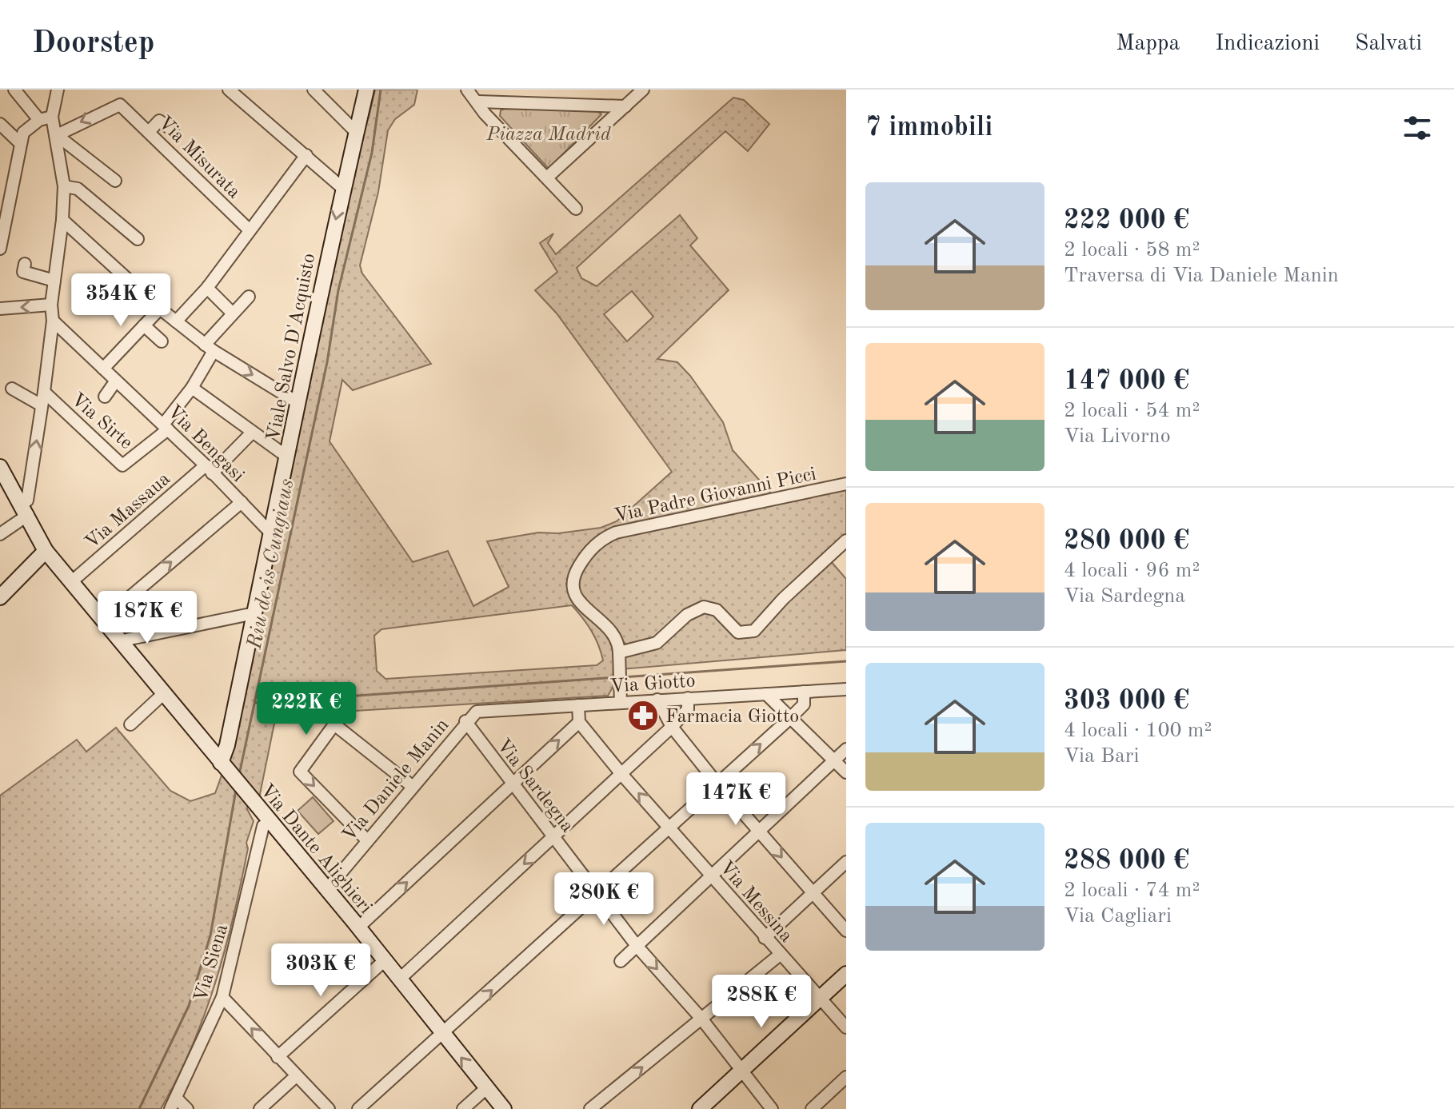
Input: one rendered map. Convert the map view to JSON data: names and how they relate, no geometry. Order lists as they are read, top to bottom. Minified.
{"streets":{"street":["Via Misurata","Viale Salvo D'Acquisto","Via Sirte","Via Bengasi","Via Padre Giovanni Picci","Via Massaua","Via Giotto","Via Daniele Manin","Via Sardegna","Via Dante Alighieri","Via Messina","Via Siena"]},"crossings":[["Viale Salvo D'Acquisto","Via Bengasi"],["Viale Salvo D'Acquisto","Via Dante Alighieri"],["Via Sirte","Via Bengasi"],["Via Bengasi","Via Massaua"],["Via Massaua","Via Dante Alighieri"],["Via Giotto","Via Daniele Manin"],["Via Giotto","Via Sardegna"],["Via Daniele Manin","Via Sardegna"],["Via Daniele Manin","Via Dante Alighieri"],["Via Dante Alighieri","Via Siena"]],"one_way":["Via Misurata"],"water":["Riu de is Cungiaus"],"parks":["Piazza Madrid"],"places":{"pharmacy":["Farmacia Giotto"]},"page":{"header":"Doorstep","nav":["Mappa","Indicazioni","Salvati"],"heading":"7 immobili","list":[{"name":"222 000 €","note":"2 locali · 58 m² · Traversa di Via Daniele Manin"},{"name":"147 000 €","note":"2 locali · 54 m² · Via Livorno"},{"name":"280 000 €","note":"4 locali · 96 m² · Via Sardegna"},{"name":"303 000 €","note":"4 locali · 100 m² · Via Bari"},{"name":"288 000 €","note":"2 locali · 74 m² · Via Cagliari"}],"price":["354K €","187K €","222K €","147K €","280K €","303K €","288K €"]}}
